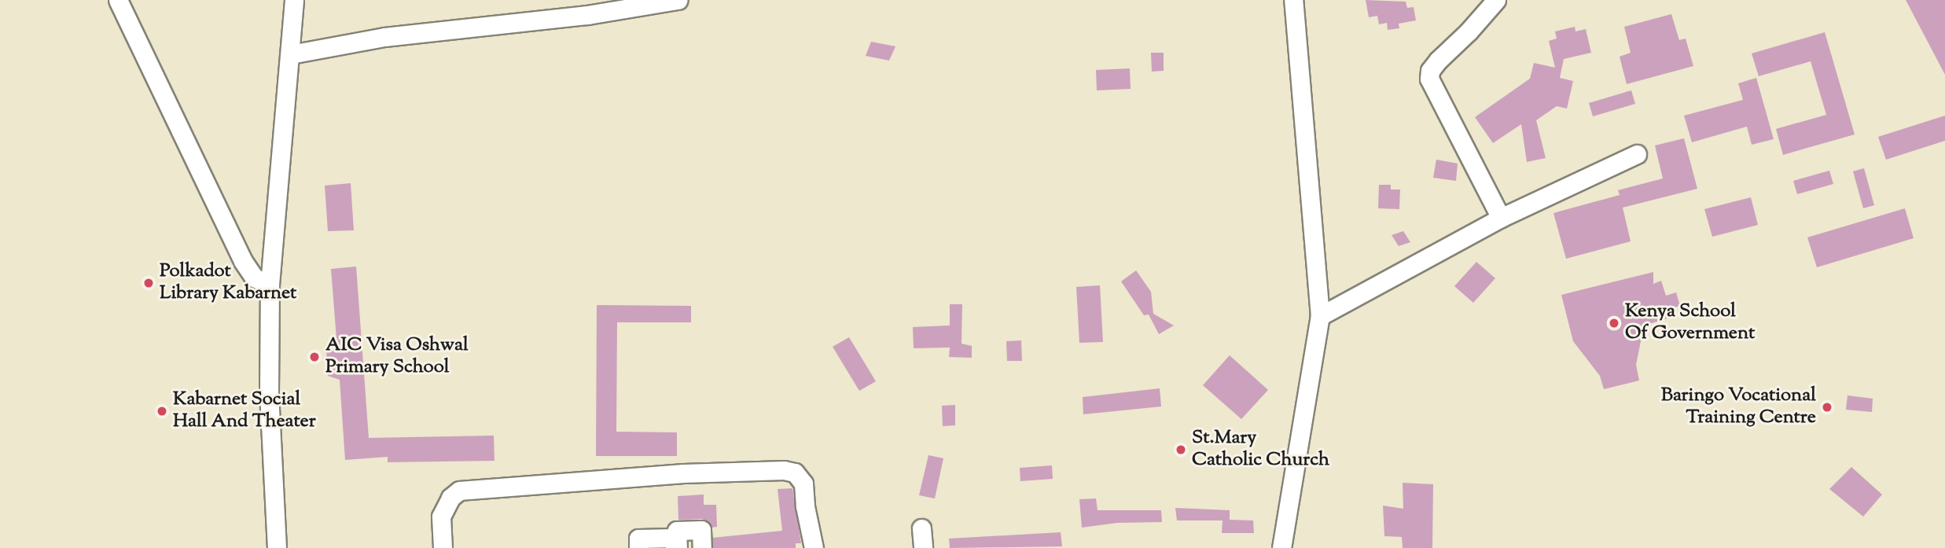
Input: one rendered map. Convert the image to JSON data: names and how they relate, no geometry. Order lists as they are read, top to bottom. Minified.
{"places":["Polkadot Library Kabarnet","Kenya School Of Government","AIC Visa Oshwal Primary School","Baringo Vocational Training Centre","Kabarnet Social Hall And Theater","St.Mary Catholic Church"]}
